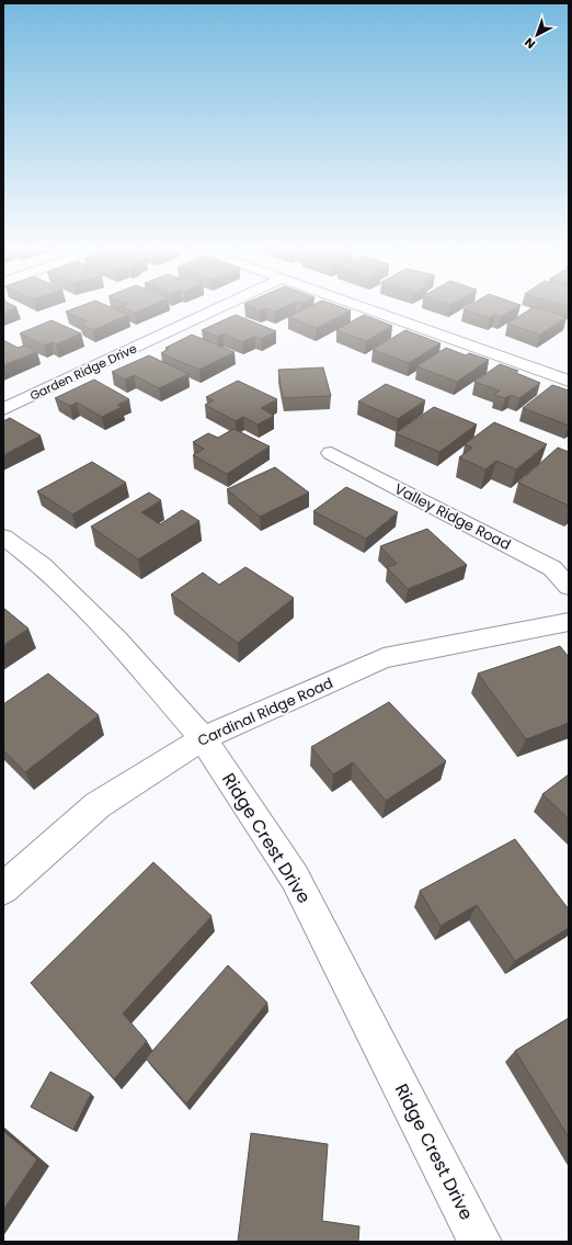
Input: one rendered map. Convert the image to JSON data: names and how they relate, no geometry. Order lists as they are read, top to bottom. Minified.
{"streets":{"street":["Garden Ridge Drive","Valley Ridge Road","Cardinal Ridge Road","Ridge Crest Drive"]},"crossings":[["Cardinal Ridge Road","Ridge Crest Drive"]],"north":"bottom left"}
